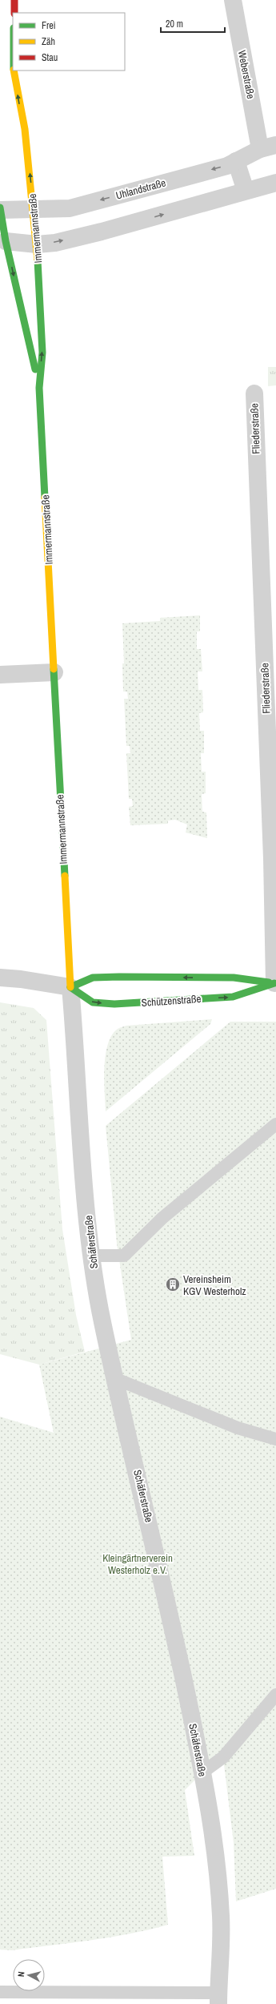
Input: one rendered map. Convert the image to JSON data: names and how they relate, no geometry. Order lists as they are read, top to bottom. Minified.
{"streets":{"street":["Weberstraße","Uhlandstraße","Immermannstraße","Fliederstraße","Schützenstraße","Schäferstraße"]},"crossings":[["Weberstraße","Uhlandstraße"],["Uhlandstraße","Immermannstraße"],["Immermannstraße","Schützenstraße"],["Immermannstraße","Schäferstraße"],["Fliederstraße","Schützenstraße"],["Schützenstraße","Schäferstraße"]],"parks":["Kleingärtnerverein Westerholz e.V."],"places":{"building":["Vereinsheim KGV Westerholz"]},"legend":["Frei","Zäh","Stau"],"scale_bar":"20 m","north":"left"}
